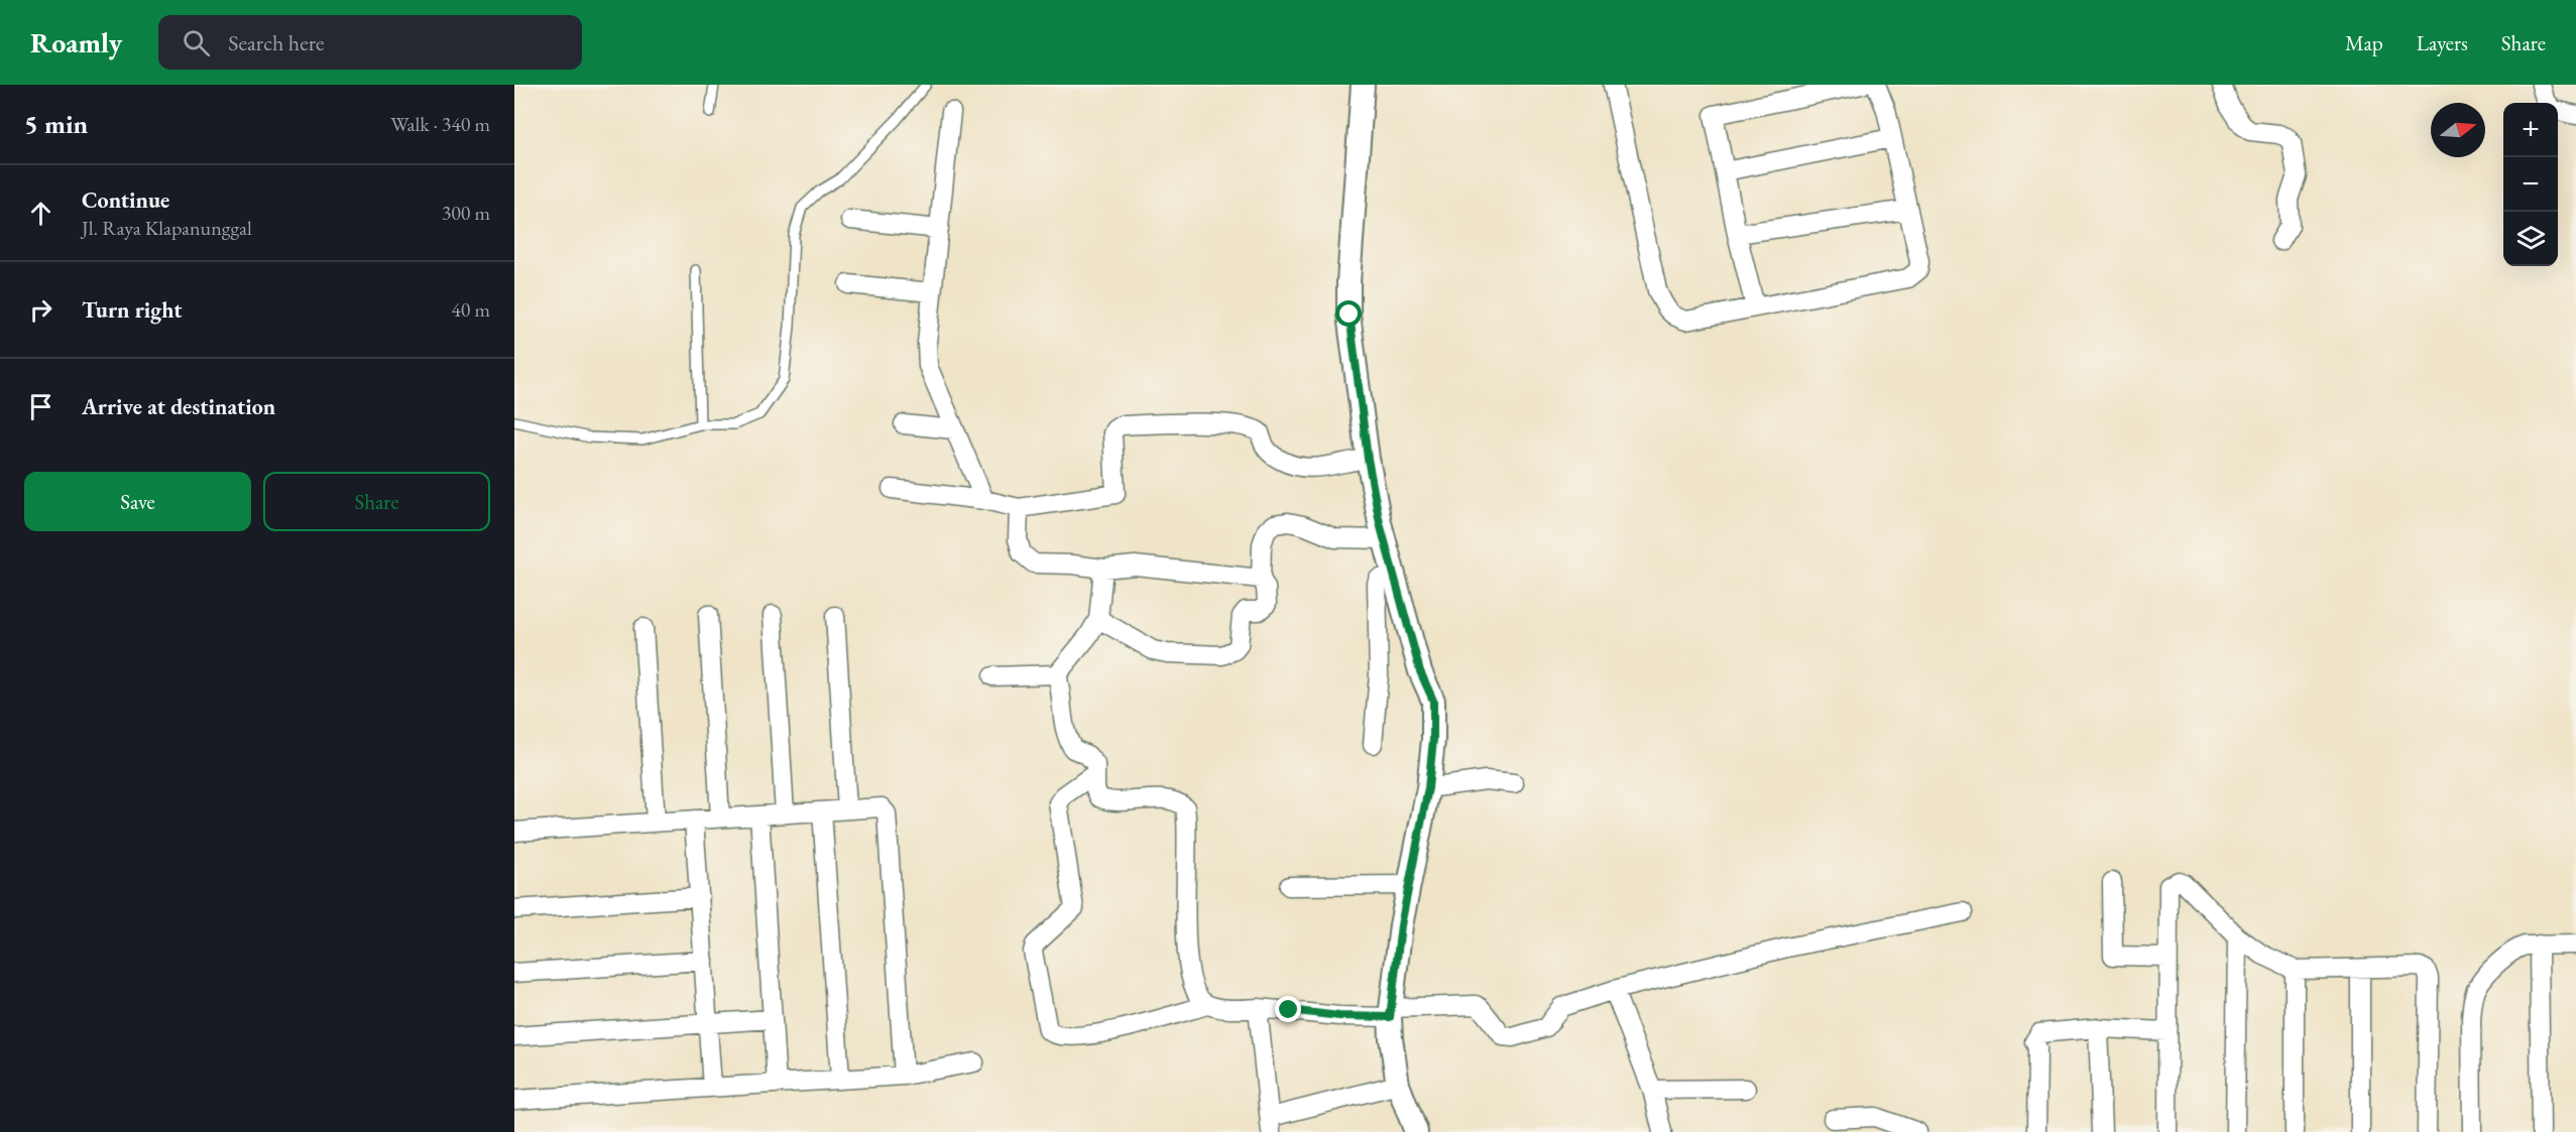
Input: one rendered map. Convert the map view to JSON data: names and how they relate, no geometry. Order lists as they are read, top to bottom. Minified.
{"north":"right","page":{"header":"Roamly","search":"Search here","nav":["Map","Layers","Share"],"heading":["5 min","Walk · 340 m"],"map_buttons":["+","−"],"list":[["Continue","Jl. Raya Klapanunggal","300 m"],["Turn right","40 m"],"Arrive at destination"],"buttons":["Save","Share"]}}
